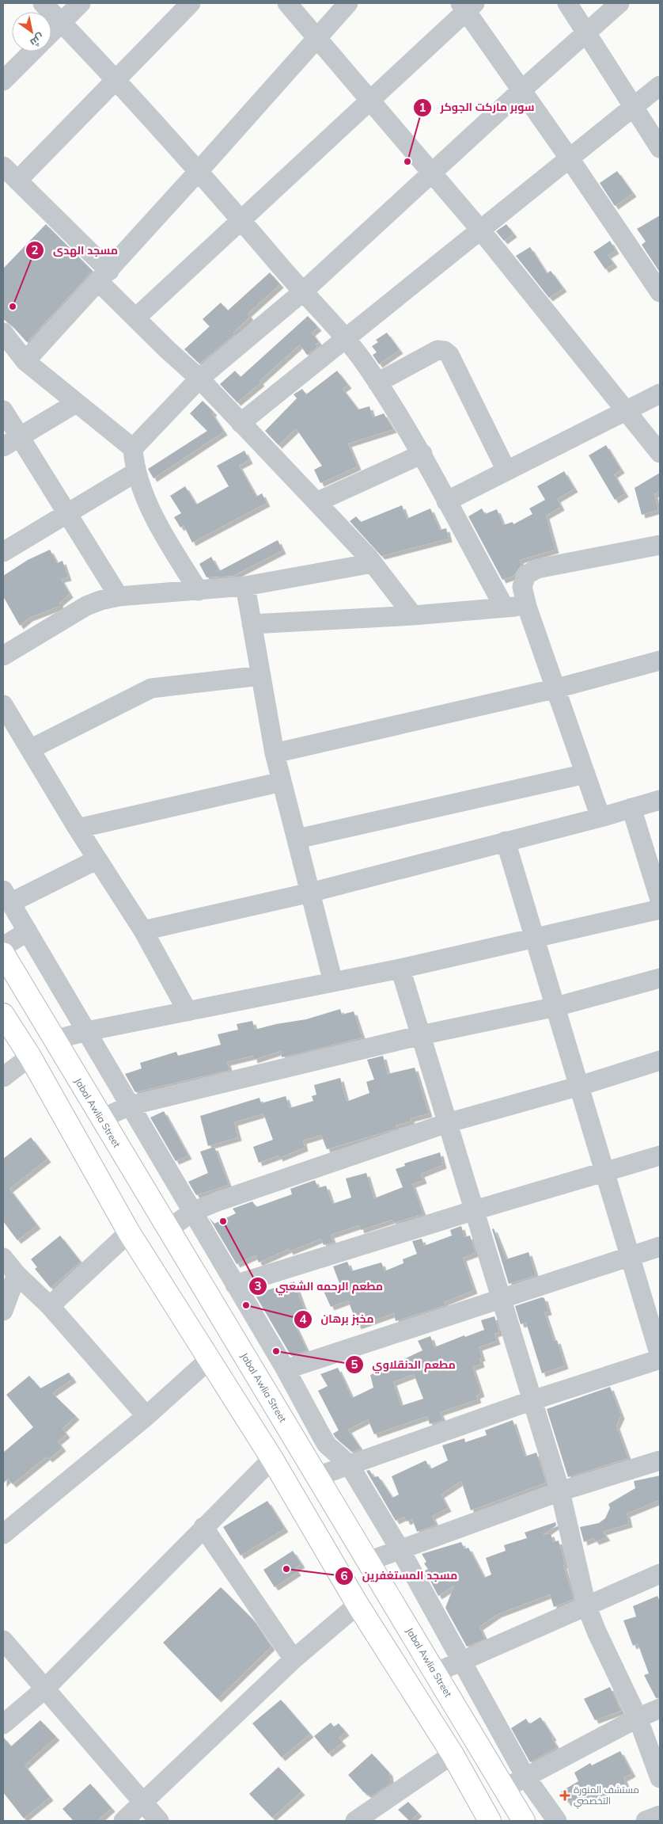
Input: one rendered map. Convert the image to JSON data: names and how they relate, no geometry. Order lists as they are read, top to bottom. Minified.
{"streets":{"main road":["Jabal Awlia Street"]},"places":{"other":["سوبر ماركت الجوكر","مسجد الهدى","مطعم الرحمه الشعبي","مخبز برهان","مطعم الدنقلاوي","مسجد المستغفرين"],"health":["مستشف المنورة التخصصي"]},"north":"bottom right"}
